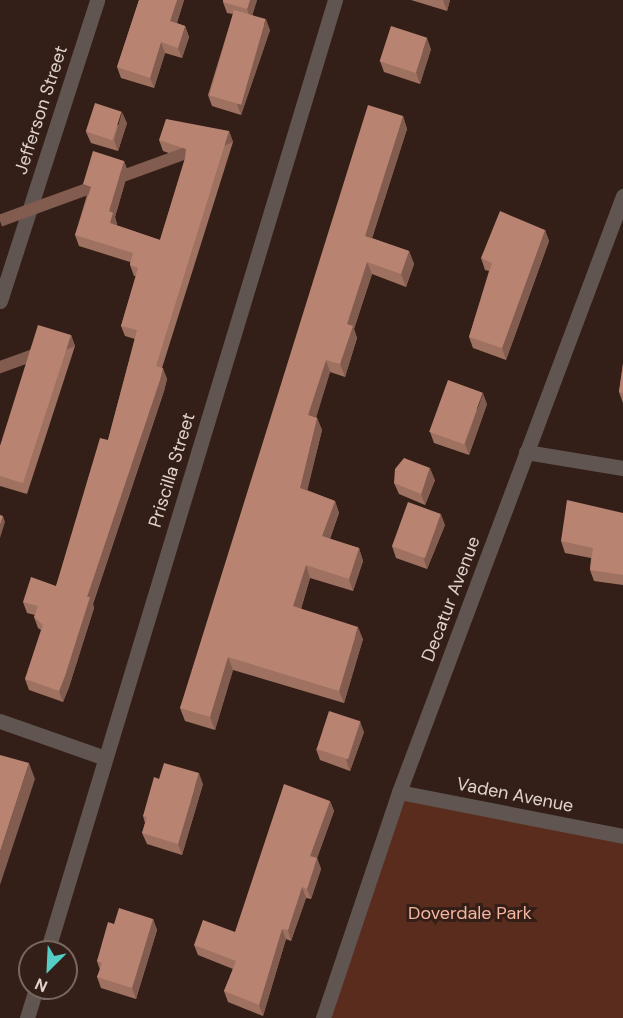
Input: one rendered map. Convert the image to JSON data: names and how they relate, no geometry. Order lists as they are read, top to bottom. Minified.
{"streets":{"street":["Jefferson Street","Priscilla Street","Decatur Avenue","Vaden Avenue"]},"crossings":[["Decatur Avenue","Vaden Avenue"]],"parks":["Doverdale Park"],"north":"bottom left"}
